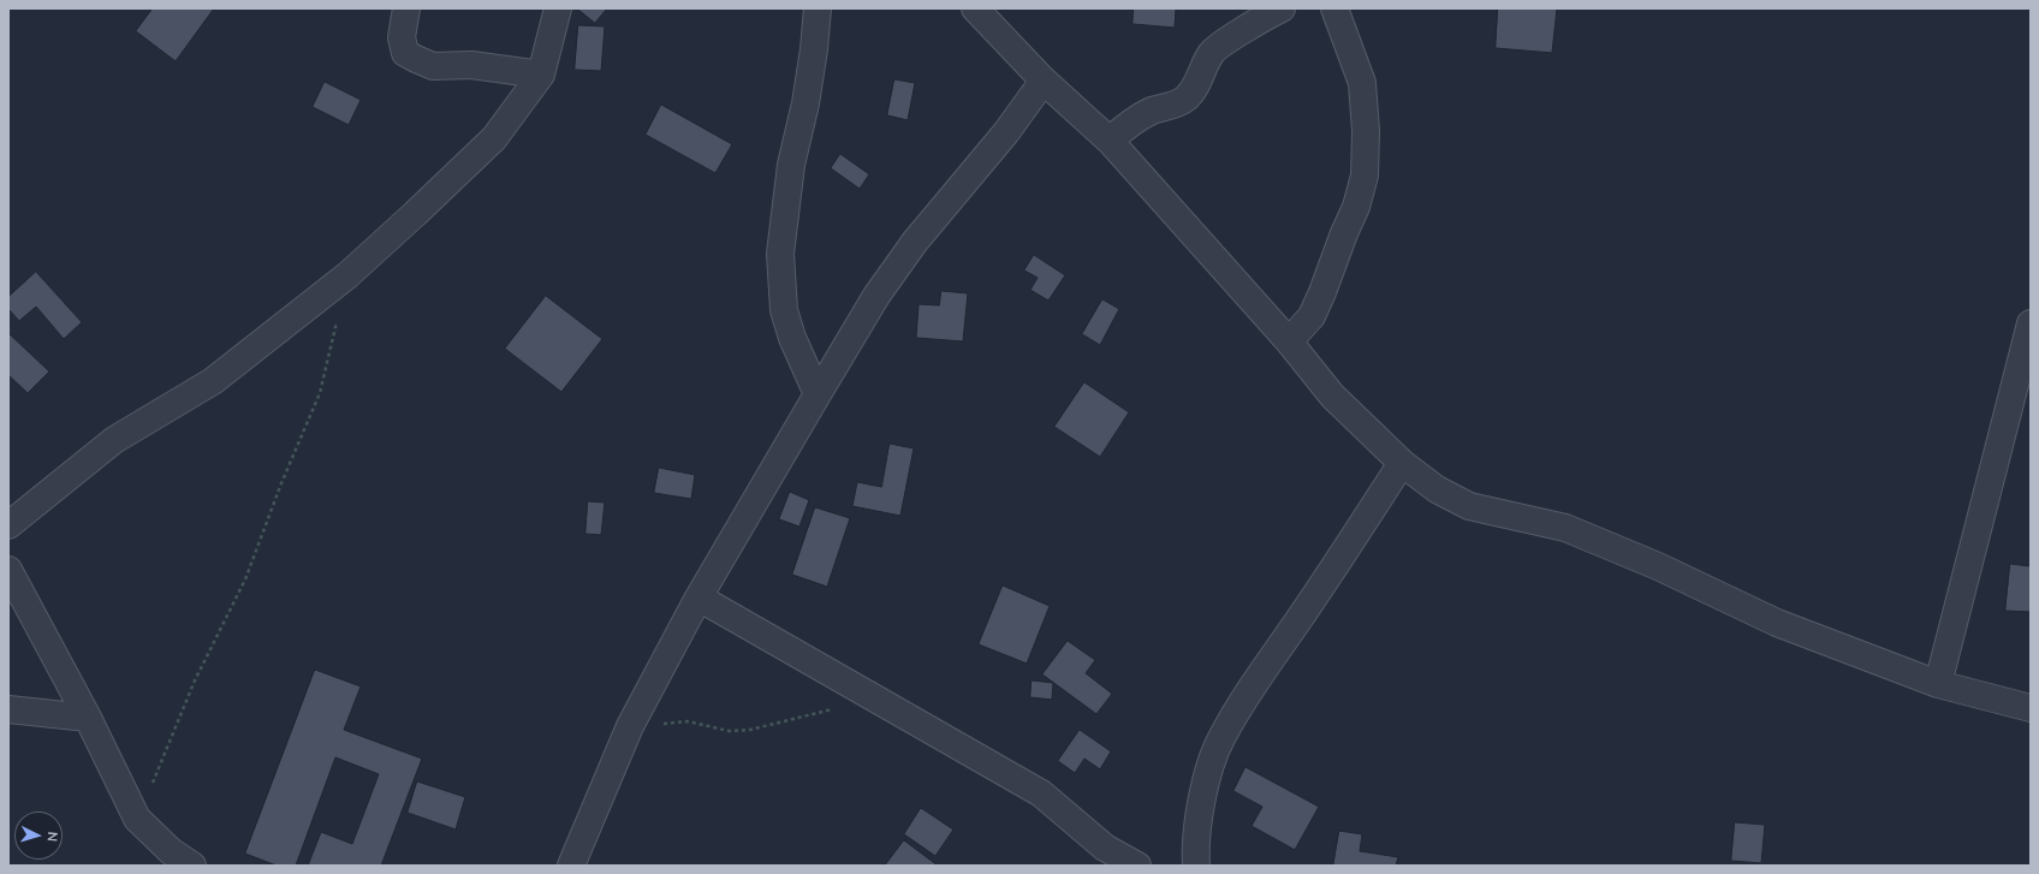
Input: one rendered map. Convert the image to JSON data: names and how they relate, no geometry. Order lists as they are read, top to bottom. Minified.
{"north":"right"}
